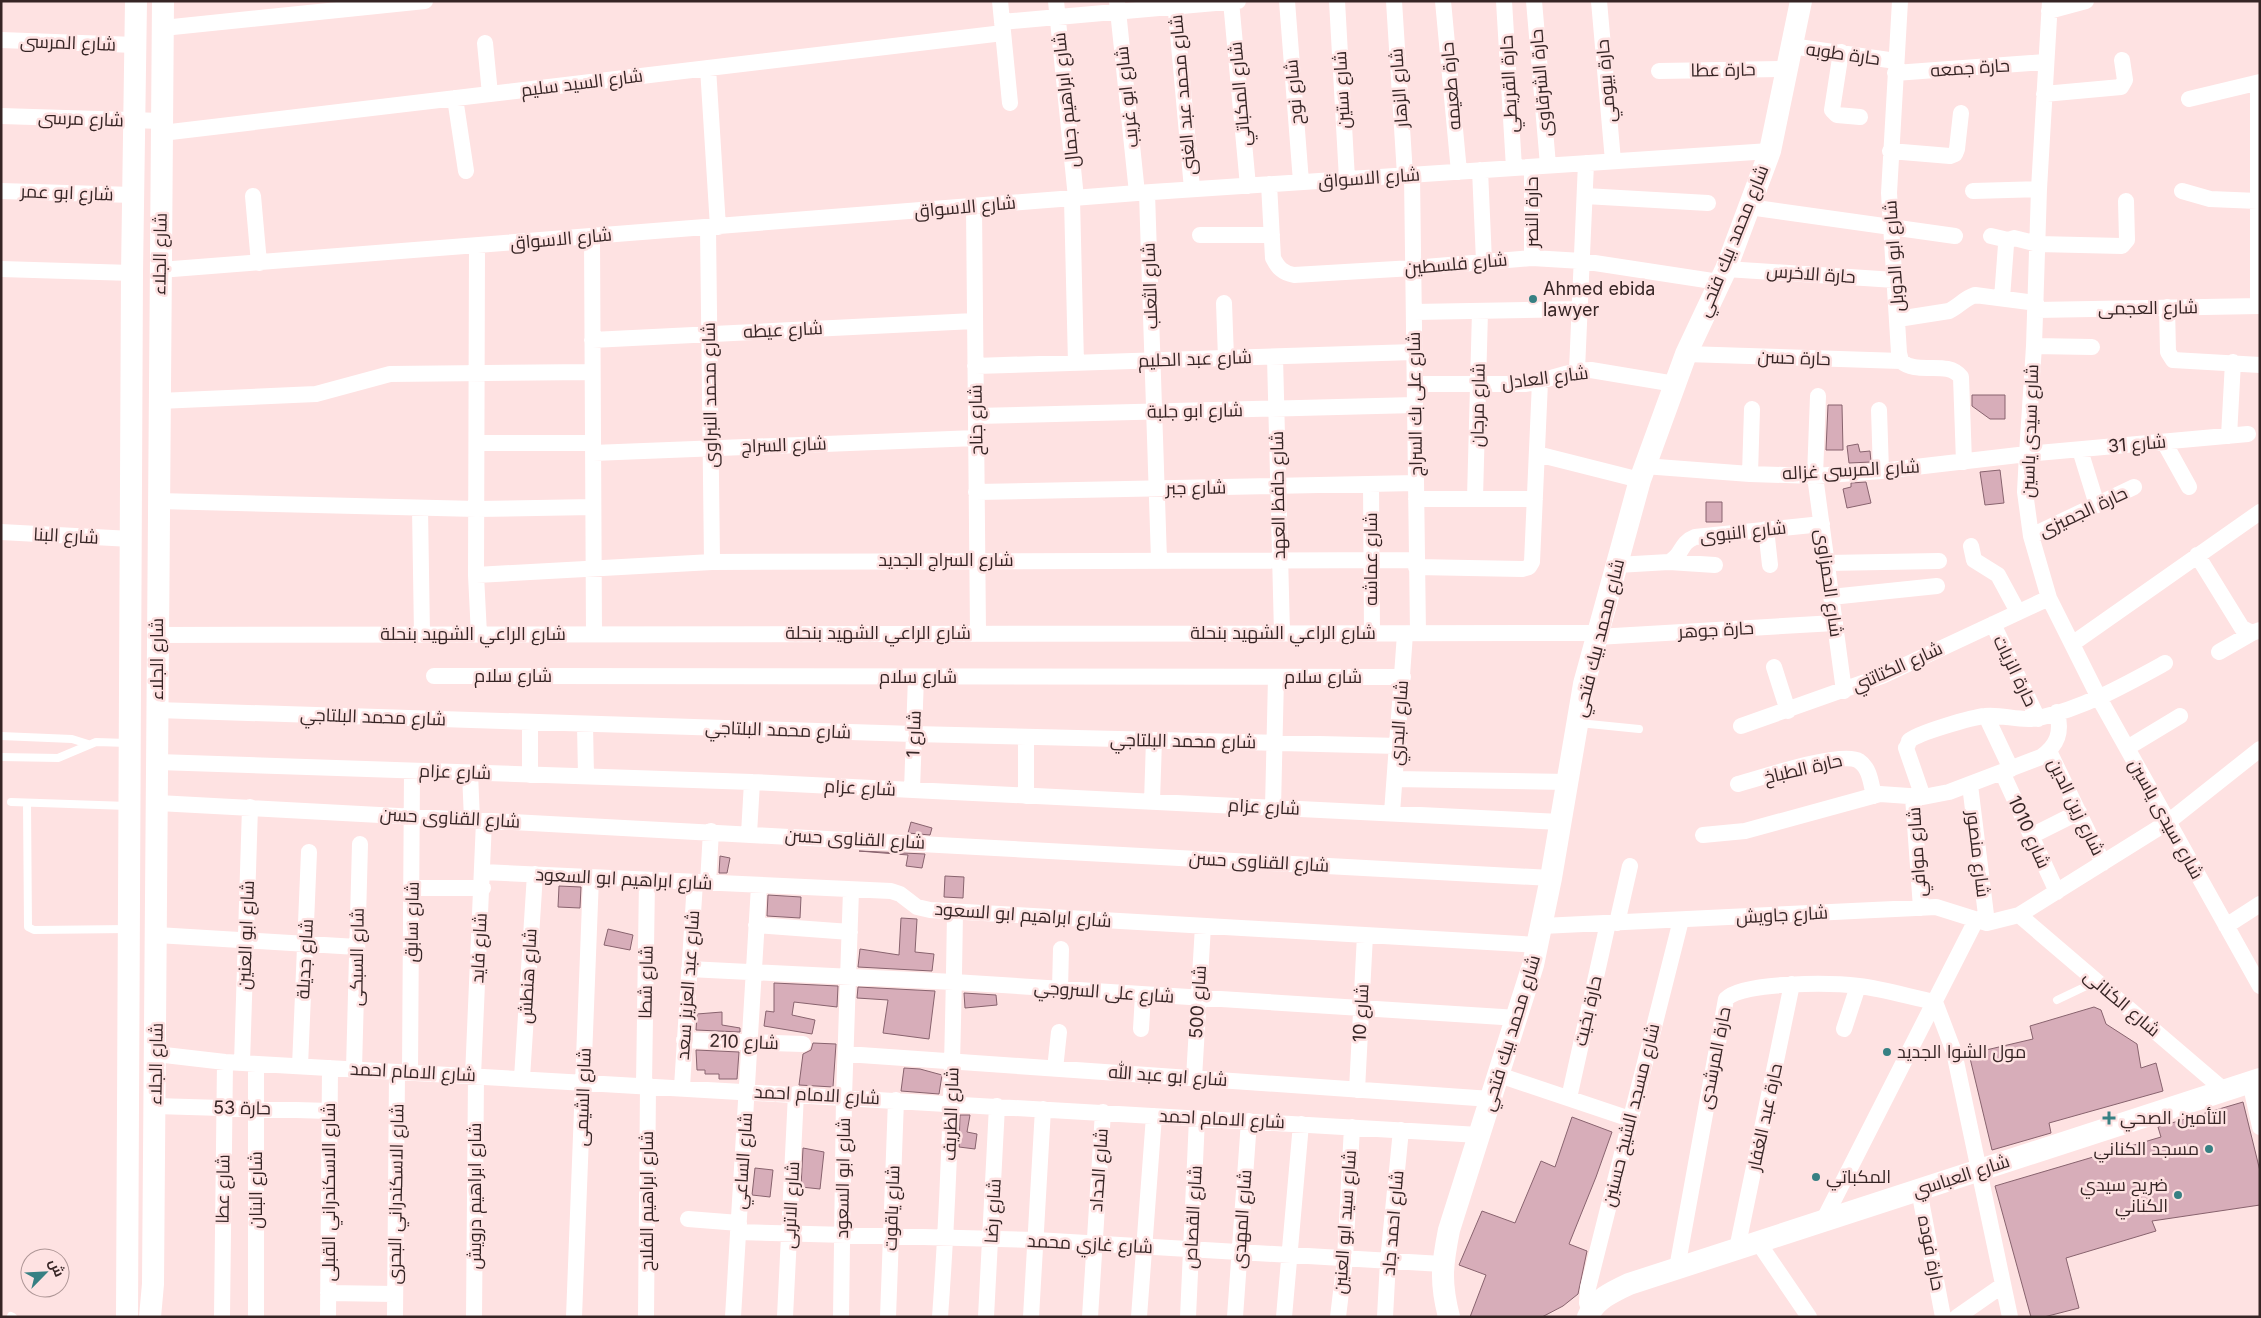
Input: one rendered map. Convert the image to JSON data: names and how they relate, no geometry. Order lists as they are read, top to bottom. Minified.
{"streets":{"main road":["شارع محمد بيك فتحي","شارع الجلاء","شارع العباسي"],"street":["شارع المرسى","حارة طوبه","حارة جمعه","حارة عطا","حارة بيومي","شارع السيد سليم","حارة الشرقاوى","حارة القريطي","حارة طعيمه","شارع الزهار","شارع ستين","شارع نوح","شارع المكباتي","شارع محمد عبد الغنى","شارع ابو غريب","شارع ابراهيم جمال","شارع مرسى","شارع الاسواق","شارع ابو عمر","حارة النصر","شارع ابو الدوبل","شارع فلسطين","حارة الاخرس","شارع الثعلب","شارع العجمى","شارع عيطه","حارة حسن","شارع عبد الحليم","شارع العادل","شارع محمد النبراوى","شارع على بك السراج","شارع مرجان","شارع ابو جلبة","شارع جناح","شارع سيدى ياسين","شارع 31","شارع السراج","شارع المرسى غزاله","شارع جبر","شارع حافظ العهد","حارة الجميزى","شارع النبوى","شارع البنا","شارع عماشه","شارع السراج الجديد","شارع الحمزاوى","حارة جوهر","شارع الراعي الشهيد بنحلة","شارع الكتاتني","حارة الزيات","شارع سلام","شارع محمد البلتاجي","شارع البدري","شارع 1","حارة الطباخ","شارع عزام","شارع زين الدين","شارع القناوى حسن","شارع 1010","شارع موافي","شارع منصور","شارع ابراهيم ابو السعود","شارع جاويش","شارع سابق","شارع ابو العنين","شارع فايد","شارع السبكى","شارع جديلة","شارع هنطش","شارع شطا","شارع عبد العزيز سعد","شارع على السروجي","شارع 500","شارع الكنانى","حارة بخيت","شارع 10","شارع 210","حارة المرشدى","شارع الامام احمد","شارع ابو عبد الله","شارع الشيمى","حارة 53","شارع الظريف","شارع مسجد الشيخ حسنين","حارة عبد الغفار","شارع الساعي","شارع الحداد","شارع ابو السعود","شارع عطا","شارع البنان","شارع الاسكندراني القبلى","شارع الاسكندراني البحرى","شارع ابراهيم درويش","شارع ابراهيم الفلاح","شارع الاتربى","شارع ياقوت","شارع رضا","شارع القصاص","شارع المهدى","شارع سيد ابو العنين","شارع احمد جاد","شارع غازي محمد","حارة فوده"]},"crossings":[["شارع المرسى","شارع الجلاء"],["حارة طوبه","حارة جمعه"],["حارة طوبه","شارع محمد بيك فتحي"],["حارة طوبه","شارع ابو الدوبل"],["حارة جمعه","شارع ابو الدوبل"],["حارة جمعه","شارع سيدى ياسين"],["حارة عطا","شارع محمد بيك فتحي"],["حارة بيومي","شارع الاسواق"],["شارع السيد سليم","شارع المكباتي"],["شارع السيد سليم","شارع محمد عبد الغنى"],["شارع السيد سليم","شارع ابو غريب"],["شارع السيد سليم","شارع ابراهيم جمال"],["شارع السيد سليم","شارع مرسى"],["شارع السيد سليم","شارع الجلاء"],["شارع السيد سليم","شارع محمد النبراوى"],["حارة الشرقاوى","شارع الاسواق"],["حارة الشرقاوى","حارة النصر"],["حارة القريطي","شارع الاسواق"],["حارة طعيمه","شارع الاسواق"],["شارع الزهار","شارع الاسواق"],["شارع الزهار","شارع على بك السراج"],["شارع ستين","شارع الاسواق"],["شارع نوح","شارع الاسواق"],["شارع المكباتي","شارع الاسواق"],["شارع محمد عبد الغنى","شارع الاسواق"],["شارع ابو غريب","شارع الاسواق"],["شارع ابو غريب","شارع الثعلب"],["شارع ابراهيم جمال","شارع الاسواق"],["شارع ابراهيم جمال","شارع عبد الحليم"],["شارع مرسى","شارع الجلاء"],["شارع الاسواق","حارة النصر"],["شارع الاسواق","شارع محمد بيك فتحي"],["شارع الاسواق","شارع الجلاء"],["شارع الاسواق","شارع فلسطين"],["شارع الاسواق","شارع الثعلب"],["شارع الاسواق","شارع محمد النبراوى"],["شارع الاسواق","شارع على بك السراج"],["شارع الاسواق","شارع جناح"],["شارع ابو عمر","شارع الجلاء"],["حارة النصر","شارع فلسطين"],["شارع محمد بيك فتحي","شارع فلسطين"],["شارع محمد بيك فتحي","حارة الاخرس"],["شارع محمد بيك فتحي","حارة حسن"],["شارع محمد بيك فتحي","شارع العادل"],["شارع محمد بيك فتحي","شارع المرسى غزاله"],["شارع محمد بيك فتحي","حارة جوهر"],["شارع محمد بيك فتحي","شارع الراعي الشهيد بنحلة"],["شارع محمد بيك فتحي","شارع عزام"],["شارع محمد بيك فتحي","شارع القناوى حسن"],["شارع محمد بيك فتحي","شارع ابراهيم ابو السعود"],["شارع محمد بيك فتحي","شارع جاويش"],["شارع محمد بيك فتحي","شارع على السروجي"],["شارع محمد بيك فتحي","شارع الامام احمد"],["شارع محمد بيك فتحي","شارع ابو عبد الله"],["شارع محمد بيك فتحي","شارع غازي محمد"],["شارع الجلاء","شارع البنا"],["شارع الجلاء","شارع الراعي الشهيد بنحلة"],["شارع الجلاء","شارع محمد البلتاجي"],["شارع الجلاء","شارع عزام"],["شارع الجلاء","شارع القناوى حسن"],["شارع الجلاء","شارع الامام احمد"],["شارع الجلاء","حارة 53"],["شارع ابو الدوبل","حارة الاخرس"],["شارع ابو الدوبل","شارع العجمى"],["شارع ابو الدوبل","حارة حسن"],["شارع فلسطين","حارة الاخرس"],["شارع فلسطين","شارع على بك السراج"],["شارع الثعلب","شارع عبد الحليم"],["شارع الثعلب","شارع ابو جلبة"],["شارع الثعلب","شارع جبر"],["شارع الثعلب","شارع السراج الجديد"],["شارع العجمى","شارع سيدى ياسين"],["شارع عيطه","شارع محمد النبراوى"],["شارع عيطه","شارع جناح"],["شارع عبد الحليم","شارع على بك السراج"],["شارع عبد الحليم","شارع جناح"],["شارع عبد الحليم","شارع حافظ العهد"],["شارع العادل","شارع على بك السراج"],["شارع العادل","شارع مرجان"],["شارع محمد النبراوى","شارع السراج"],["شارع محمد النبراوى","شارع السراج الجديد"],["شارع على بك السراج","شارع ابو جلبة"],["شارع على بك السراج","شارع جبر"],["شارع على بك السراج","شارع السراج الجديد"],["شارع على بك السراج","شارع الراعي الشهيد بنحلة"],["شارع على بك السراج","شارع البدري"],["شارع ابو جلبة","شارع جناح"],["شارع ابو جلبة","شارع حافظ العهد"],["شارع جناح","شارع السراج"],["شارع جناح","شارع جبر"],["شارع جناح","شارع السراج الجديد"],["شارع جناح","شارع الراعي الشهيد بنحلة"],["شارع سيدى ياسين","شارع 31"],["شارع سيدى ياسين","شارع المرسى غزاله"],["شارع سيدى ياسين","حارة الجميزى"],["شارع سيدى ياسين","شارع الكتاتني"],["شارع 31","شارع المرسى غزاله"],["شارع المرسى غزاله","شارع الحمزاوى"],["شارع جبر","شارع حافظ العهد"],["شارع جبر","شارع عماشه"],["شارع حافظ العهد","شارع السراج الجديد"],["شارع حافظ العهد","شارع الراعي الشهيد بنحلة"],["شارع النبوى","شارع الحمزاوى"],["شارع عماشه","شارع السراج الجديد"],["شارع عماشه","شارع الراعي الشهيد بنحلة"],["شارع الحمزاوى","حارة جوهر"],["شارع الحمزاوى","شارع الكتاتني"],["حارة جوهر","شارع الراعي الشهيد بنحلة"],["شارع الراعي الشهيد بنحلة","شارع البدري"],["شارع الكتاتني","حارة الزيات"],["شارع سلام","شارع البدري"],["شارع سلام","شارع 1"],["شارع محمد البلتاجي","شارع البدري"],["شارع محمد البلتاجي","شارع 1"],["شارع البدري","شارع عزام"],["شارع 1","شارع عزام"],["شارع عزام","شارع سابق"],["شارع عزام","شارع فايد"],["شارع القناوى حسن","شارع سابق"],["شارع القناوى حسن","شارع ابو العنين"],["شارع القناوى حسن","شارع فايد"],["شارع القناوى حسن","شارع عبد العزيز سعد"],["شارع 1010","شارع موافي"],["شارع موافي","شارع جاويش"],["شارع منصور","شارع جاويش"],["شارع ابراهيم ابو السعود","شارع جاويش"],["شارع ابراهيم ابو السعود","شارع سابق"],["شارع ابراهيم ابو السعود","شارع فايد"],["شارع ابراهيم ابو السعود","شارع هنطش"],["شارع ابراهيم ابو السعود","شارع شطا"],["شارع ابراهيم ابو السعود","شارع عبد العزيز سعد"],["شارع ابراهيم ابو السعود","شارع 500"],["شارع ابراهيم ابو السعود","شارع 10"],["شارع ابراهيم ابو السعود","شارع الشيمى"],["شارع ابراهيم ابو السعود","شارع الظريف"],["شارع ابراهيم ابو السعود","شارع الساعي"],["شارع ابراهيم ابو السعود","شارع ابو السعود"],["شارع جاويش","حارة بخيت"],["شارع جاويش","شارع مسجد الشيخ حسنين"],["شارع سابق","شارع الامام احمد"],["شارع سابق","شارع الاسكندراني البحرى"],["شارع ابو العنين","شارع الامام احمد"],["شارع ابو العنين","شارع البنان"],["شارع فايد","شارع الامام احمد"],["شارع فايد","شارع ابراهيم درويش"],["شارع السبكى","شارع الامام احمد"],["شارع جديلة","شارع الامام احمد"],["شارع هنطش","شارع الامام احمد"],["شارع شطا","شارع الامام احمد"],["شارع شطا","شارع ابراهيم الفلاح"],["شارع عبد العزيز سعد","شارع على السروجي"],["شارع عبد العزيز سعد","شارع 210"],["شارع عبد العزيز سعد","شارع الامام احمد"],["شارع على السروجي","شارع 500"],["شارع على السروجي","شارع 10"],["شارع على السروجي","شارع الظريف"],["شارع على السروجي","شارع الساعي"],["شارع على السروجي","شارع ابو السعود"],["شارع 500","شارع ابو عبد الله"],["شارع الكنانى","شارع العباسي"],["شارع 10","شارع ابو عبد الله"],["شارع 210","شارع الساعي"],["حارة المرشدى","حارة عبد الغفار"],["حارة المرشدى","شارع العباسي"],["شارع الامام احمد","شارع الشيمى"],["شارع الامام احمد","شارع الظريف"],["شارع الامام احمد","شارع الساعي"],["شارع الامام احمد","شارع الحداد"],["شارع الامام احمد","شارع ابو السعود"],["شارع الامام احمد","شارع عطا"],["شارع الامام احمد","شارع البنان"],["شارع الامام احمد","شارع الاسكندراني القبلى"],["شارع الامام احمد","شارع الاسكندراني البحرى"],["شارع الامام احمد","شارع ابراهيم درويش"],["شارع الامام احمد","شارع ابراهيم الفلاح"],["شارع الامام احمد","شارع الاتربى"],["شارع الامام احمد","شارع ياقوت"],["شارع الامام احمد","شارع رضا"],["شارع الامام احمد","شارع القصاص"],["شارع الامام احمد","شارع المهدى"],["شارع الامام احمد","شارع سيد ابو العنين"],["شارع الامام احمد","شارع احمد جاد"],["شارع ابو عبد الله","شارع الظريف"],["شارع ابو عبد الله","شارع ابو السعود"],["حارة 53","شارع عطا"],["حارة 53","شارع البنان"],["حارة 53","شارع الاسكندراني القبلى"],["شارع الظريف","شارع غازي محمد"],["شارع مسجد الشيخ حسنين","شارع العباسي"],["حارة عبد الغفار","شارع العباسي"],["شارع الساعي","شارع غازي محمد"],["شارع الحداد","شارع غازي محمد"],["شارع العباسي","حارة فوده"],["شارع ابو السعود","شارع غازي محمد"],["شارع الاتربى","شارع غازي محمد"],["شارع ياقوت","شارع غازي محمد"],["شارع رضا","شارع غازي محمد"],["شارع القصاص","شارع غازي محمد"],["شارع المهدى","شارع غازي محمد"],["شارع سيد ابو العنين","شارع غازي محمد"],["شارع احمد جاد","شارع غازي محمد"]],"places":{"other":["Ahmed ebida lawyer","مول الشوا الجديد","مسجد الكناني","المكباتي","ضريح سيدي الكناني"],"health":["التأمين الصحي"]},"north":"top right"}
